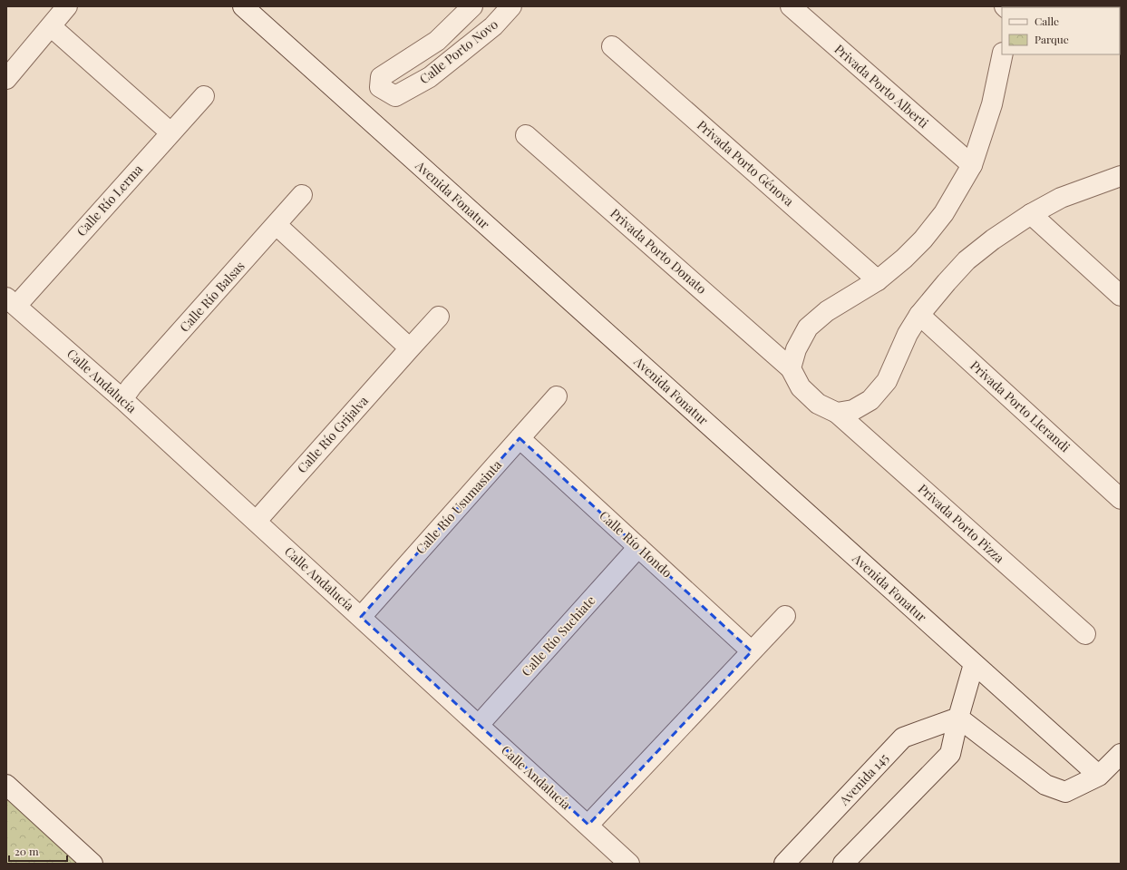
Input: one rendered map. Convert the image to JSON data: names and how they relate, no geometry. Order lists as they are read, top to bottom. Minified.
{"streets":{"street":["Calle Porto Novo","Privada Porto Alberti","Privada Porto Génova","Avenida Fonatur","Calle Río Lerma","Privada Porto Donato","Calle Río Balsas","Calle Andalucía","Privada Porto Llerandi","Calle Río Grijalva","Calle Río Usumasinta","Privada Porto Pizza","Calle Río Hondo","Calle Río Suchiate","Avenida 145"]},"crossings":[["Calle Río Lerma","Calle Andalucía"],["Privada Porto Donato","Privada Porto Pizza"],["Calle Río Balsas","Calle Andalucía"],["Calle Andalucía","Calle Río Grijalva"],["Calle Andalucía","Calle Río Usumasinta"],["Calle Andalucía","Calle Río Suchiate"],["Calle Río Usumasinta","Calle Río Hondo"],["Calle Río Hondo","Calle Río Suchiate"]],"legend":["Calle","Parque"],"scale_bar":"20 m"}
